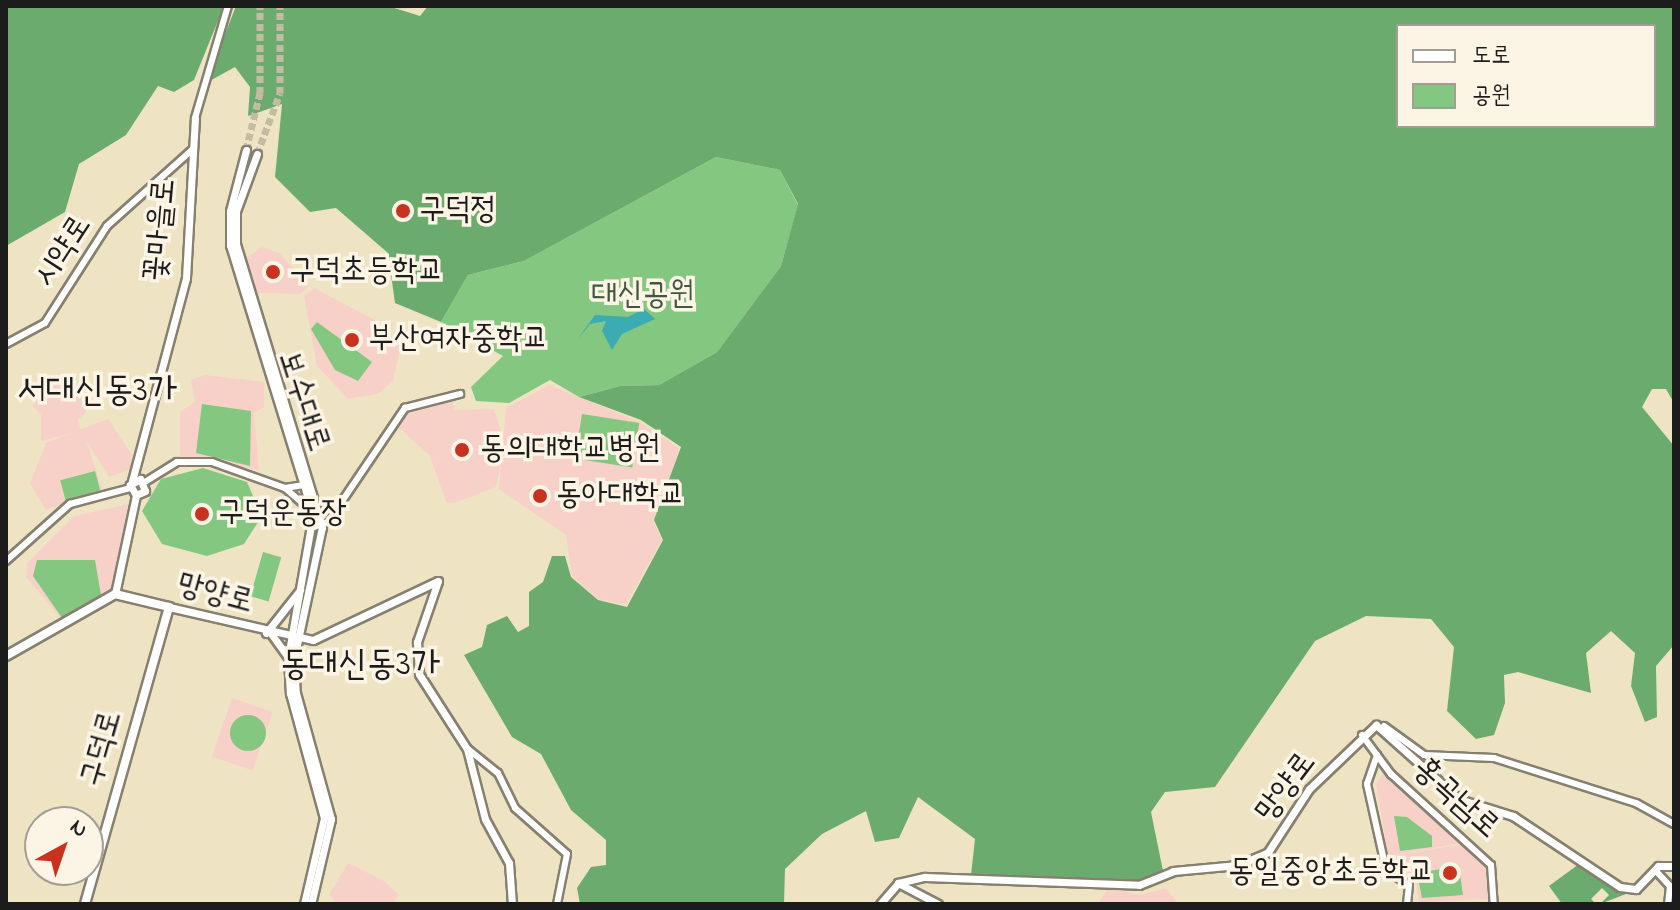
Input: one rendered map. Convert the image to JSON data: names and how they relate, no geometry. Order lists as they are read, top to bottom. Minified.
{"streets":{"main road":["꽃마을로","보수대로","망양로","구덕로"],"street":["시약로","홍곡남로"]},"crossings":[["꽃마을로","시약로"],["꽃마을로","보수대로"],["꽃마을로","망양로"],["꽃마을로","구덕로"],["보수대로","망양로"],["보수대로","구덕로"],["망양로","구덕로"],["망양로","홍곡남로"]],"districts":["서대신동3가","동대신동3가"],"parks":["대신공원"],"places":["구덕정","구덕초등학교","부산여자중학교","동의대학교병원","동아대학교","구덕운동장","동일중앙초등학교"],"legend":["도로","공원"],"north":"top right"}
